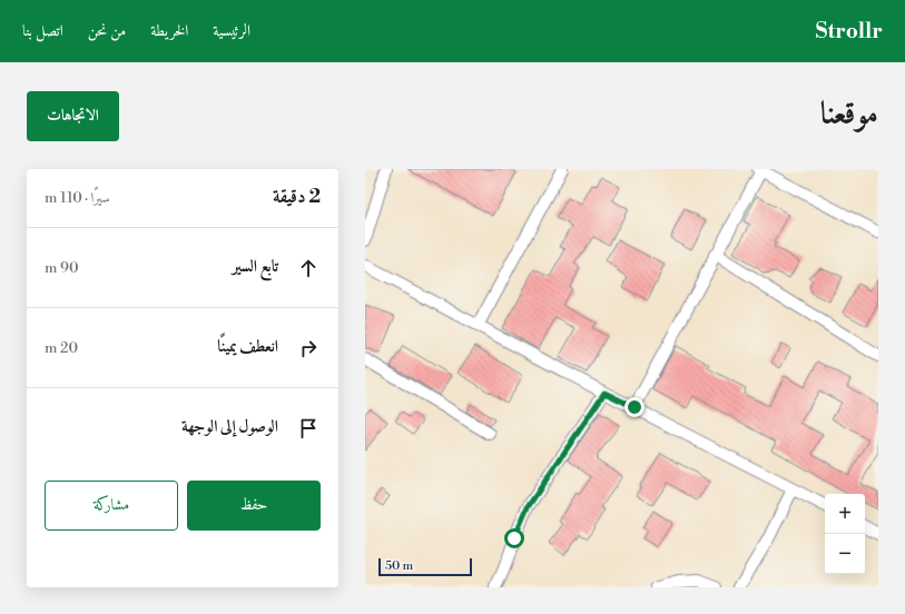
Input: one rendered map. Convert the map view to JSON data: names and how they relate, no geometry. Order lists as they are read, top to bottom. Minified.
{"scale_bar":"50 m","page":{"header":"Strollr","nav":["الرئيسية","الخريطة","من نحن","اتصل بنا"],"title":"موقعنا","buttons":["الاتجاهات",["حفظ","مشاركة"]],"heading":["2 دقيقة","سيرًا · 110 m"],"list":[["تابع السير","90 m"],["انعطف يمينًا","20 m"],"الوصول إلى الوجهة"],"map_buttons":["+","−"],"scale":"50 m"}}
